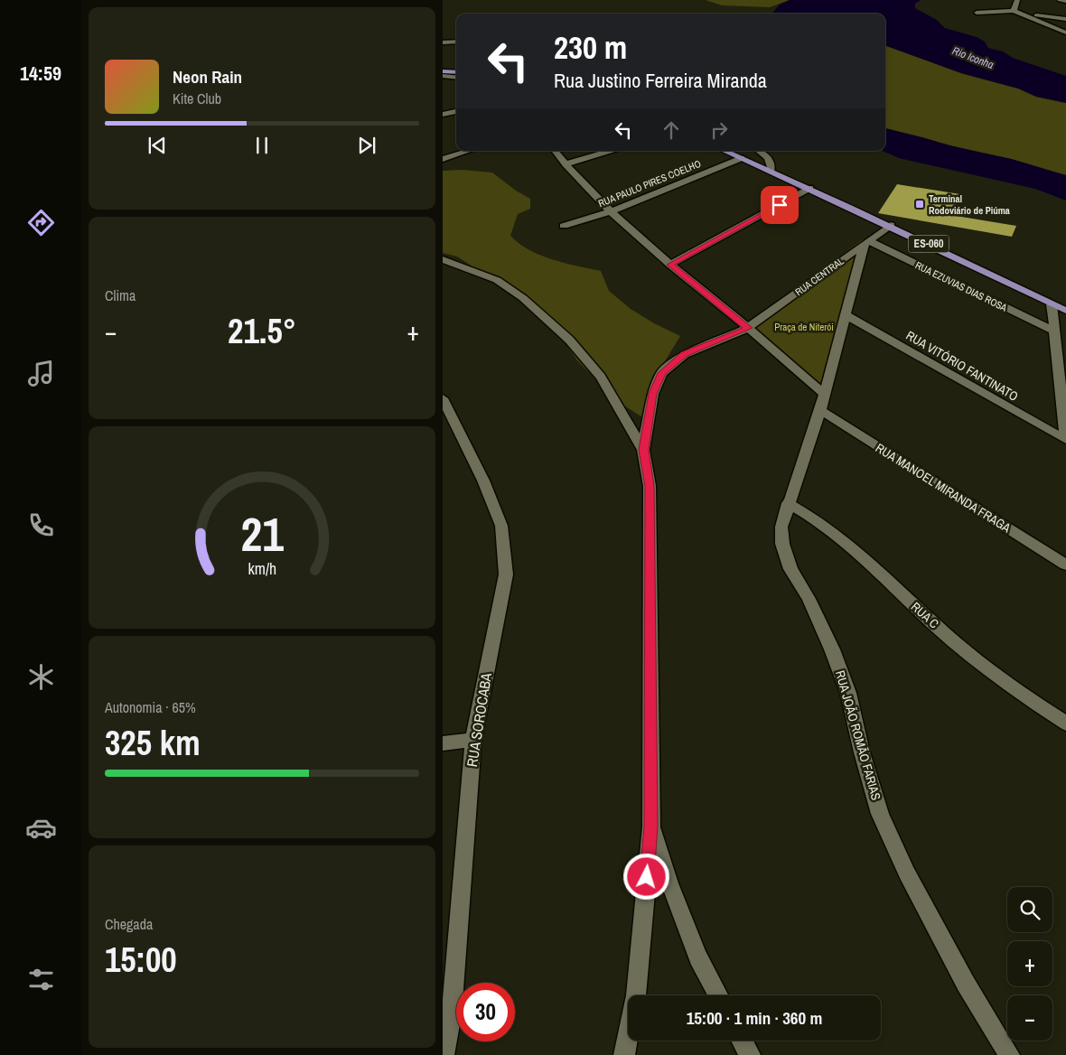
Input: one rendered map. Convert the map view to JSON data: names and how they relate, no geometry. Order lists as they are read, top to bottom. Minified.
{"streets":{"main road":["ES-060"],"street":["RUA PAULO PIRES COELHO","RUA CENTRAL","RUA EZUVIAS DIAS ROSA","RUA VITÓRIO FANTINATO","RUA MANOEL MIRANDA FRAGA","RUA C","RUA SOROCABA","RUA JOÃO ROMÃO FARIAS"]},"crossings":[["RUA PAULO PIRES COELHO","ES-060"],["ES-060","RUA CENTRAL"],["RUA CENTRAL","RUA EZUVIAS DIAS ROSA"],["RUA CENTRAL","RUA JOÃO ROMÃO FARIAS"],["RUA EZUVIAS DIAS ROSA","RUA JOÃO ROMÃO FARIAS"],["RUA VITÓRIO FANTINATO","RUA JOÃO ROMÃO FARIAS"],["RUA MANOEL MIRANDA FRAGA","RUA JOÃO ROMÃO FARIAS"],["RUA C","RUA JOÃO ROMÃO FARIAS"]],"water":["Rio Iconha"],"parks":["Praça de Niterói"],"places":{"transit":["Terminal Rodoviário de Piúma"]},"page":{"tabs":"14:59","turn":["230 m","Rua Justino Ferreira Miranda"],"song":["Neon Rain","Kite Club"],"tile":["Clima",["Autonomia · 65%","325 km"],["Chegada","15:00"]],"heat":["−","21.5°","+"],"map_buttons":["+","−"],"limit":"30","trip":"15:00 · 1 min · 360 m","gauge":["21","km/h"]}}
